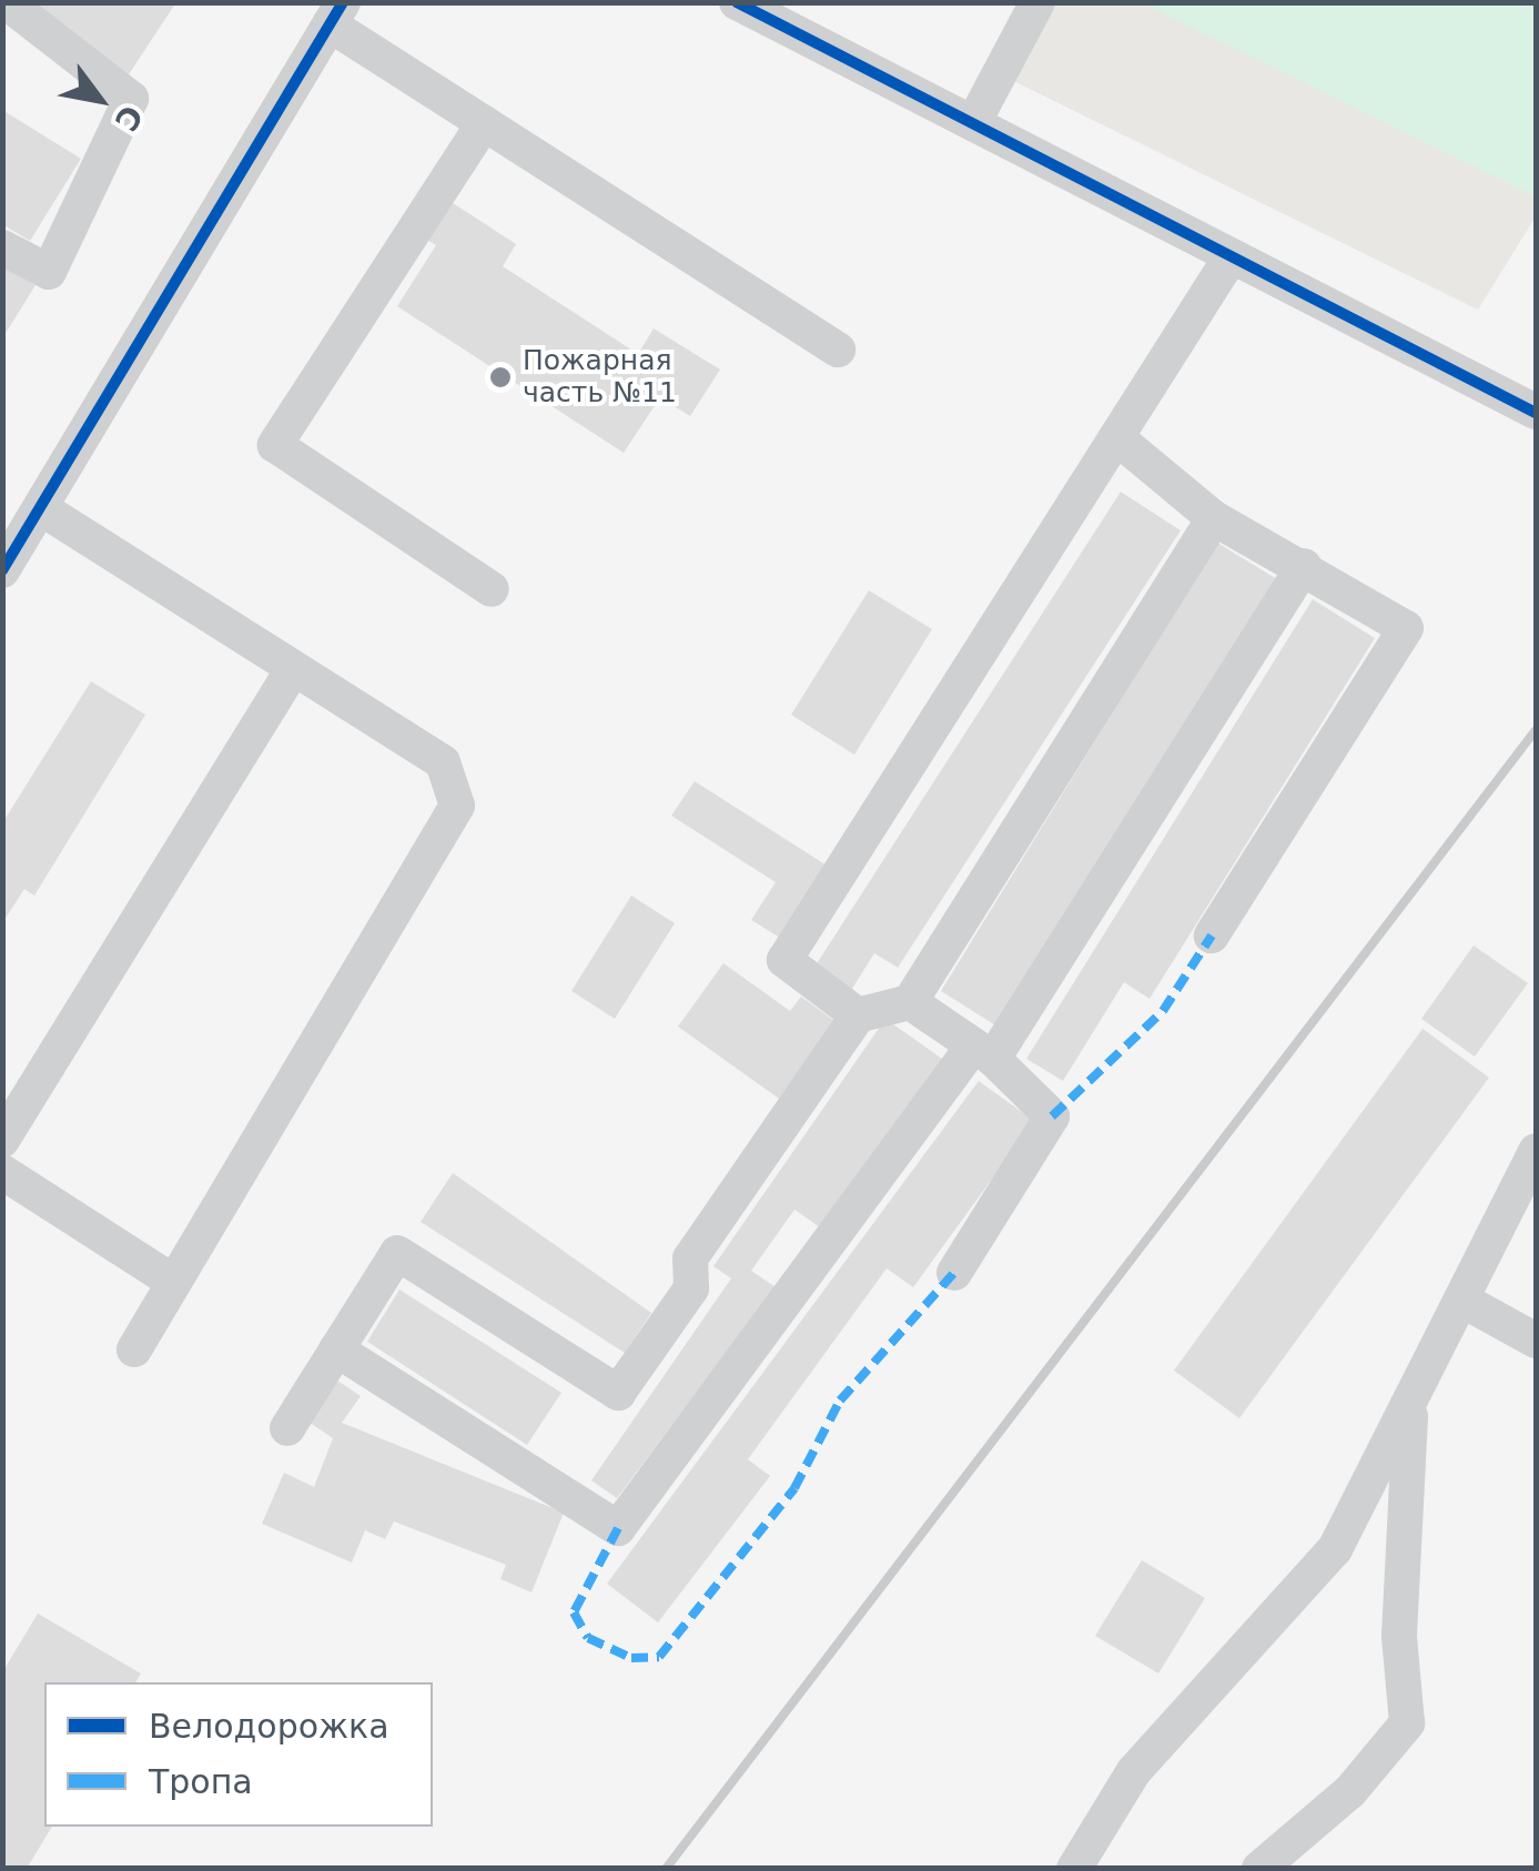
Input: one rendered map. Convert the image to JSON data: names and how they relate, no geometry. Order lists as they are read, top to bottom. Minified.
{"places":["Пожарная часть №11"],"legend":["Велодорожка","Тропа"],"north":"bottom right"}
